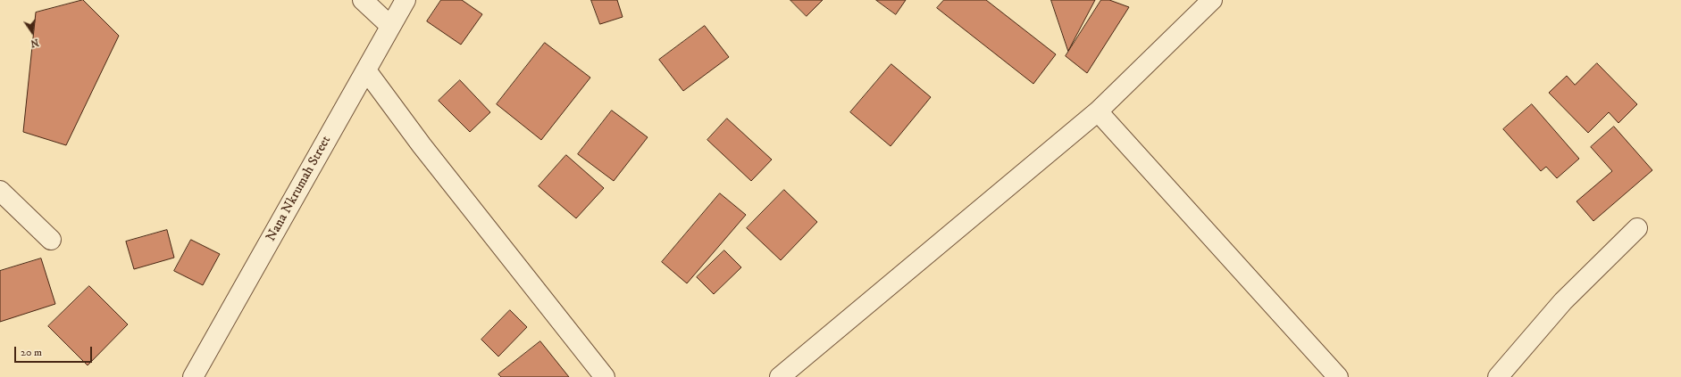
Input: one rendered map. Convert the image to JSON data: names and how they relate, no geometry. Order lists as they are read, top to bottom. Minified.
{"streets":{"street":["Nana Nkrumah Street"]},"scale_bar":"20 m","north":"bottom"}
